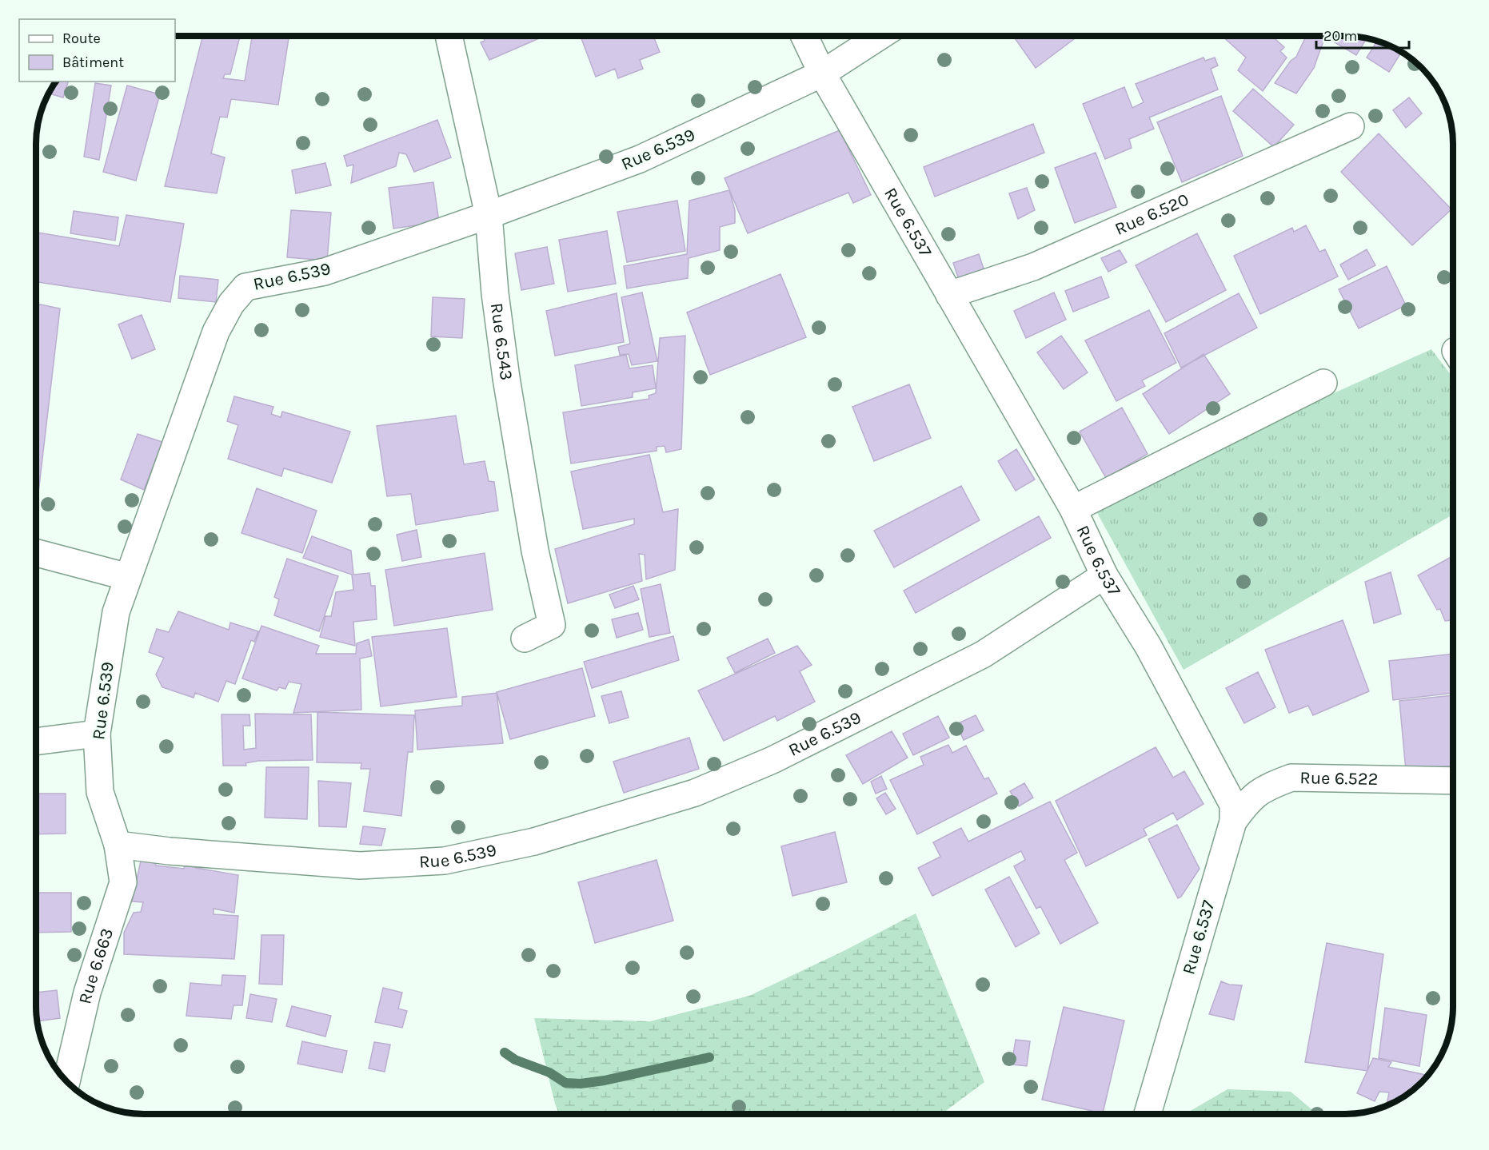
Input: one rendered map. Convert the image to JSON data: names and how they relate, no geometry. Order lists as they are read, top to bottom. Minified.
{"streets":{"street":["Rue 6.539","Rue 6.520","Rue 6.537","Rue 6.543","Rue 6.522","Rue 6.663"]},"crossings":[["Rue 6.539","Rue 6.537"],["Rue 6.539","Rue 6.543"],["Rue 6.539","Rue 6.663"],["Rue 6.520","Rue 6.537"],["Rue 6.537","Rue 6.522"]],"legend":["Route","Bâtiment"],"scale_bar":"20 m"}
